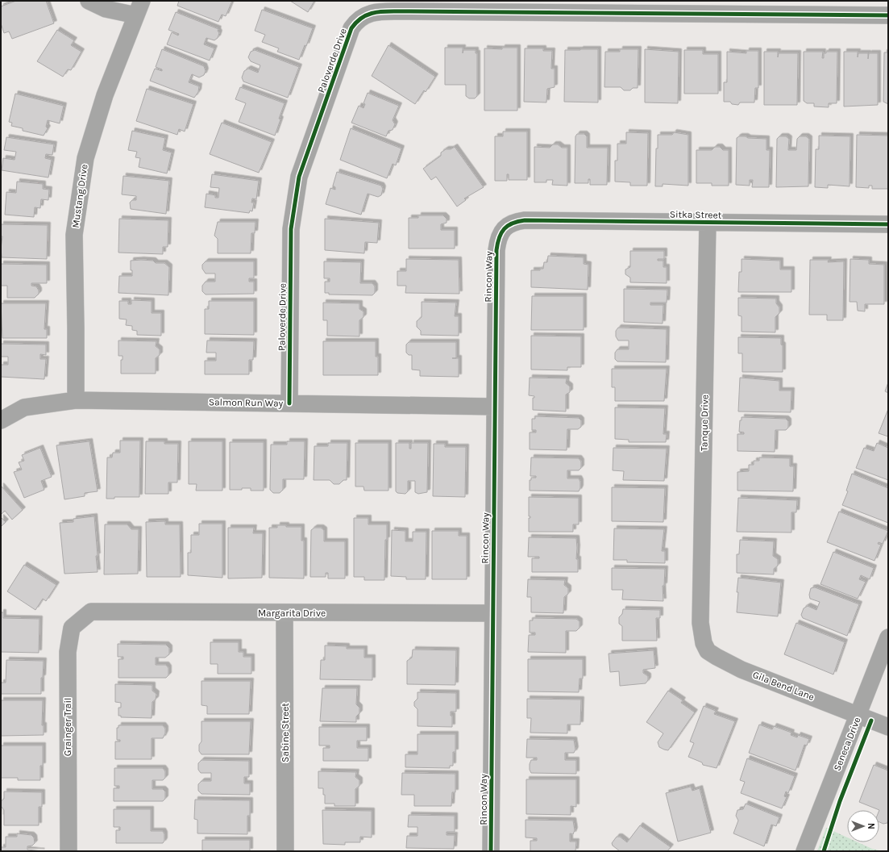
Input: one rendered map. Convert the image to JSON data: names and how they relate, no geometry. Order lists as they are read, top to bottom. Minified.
{"streets":{"street":["Paloverde Drive","Mustang Drive","Sitka Street","Rincon Way","Salmon Run Way","Tanque Drive","Margarita Drive","Gila Bend Lane","Grainger Trail","Sabine Street","Seneca Drive"]},"crossings":[["Paloverde Drive","Salmon Run Way"],["Mustang Drive","Salmon Run Way"],["Sitka Street","Rincon Way"],["Sitka Street","Tanque Drive"],["Rincon Way","Salmon Run Way"],["Rincon Way","Margarita Drive"],["Tanque Drive","Gila Bend Lane"],["Margarita Drive","Grainger Trail"],["Margarita Drive","Sabine Street"],["Gila Bend Lane","Seneca Drive"]],"north":"right"}
